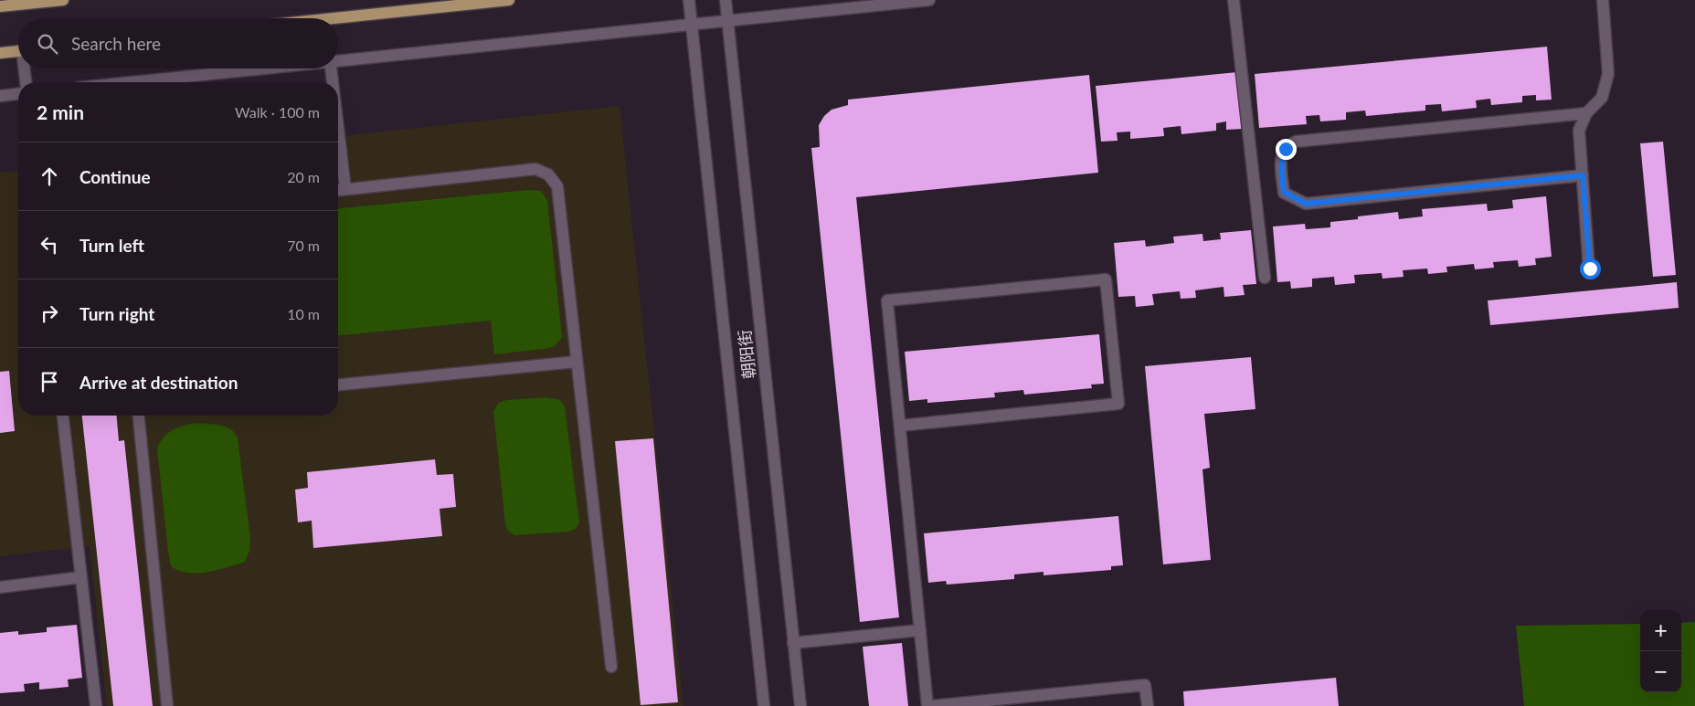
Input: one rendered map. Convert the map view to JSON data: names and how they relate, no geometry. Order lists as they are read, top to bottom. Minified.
{"streets":{"street":["朝阳街"]},"page":{"search":"Search here","heading":["2 min","Walk · 100 m"],"list":[["Continue","20 m"],["Turn left","70 m"],["Turn right","10 m"],"Arrive at destination"],"map_buttons":["+","−"]}}
